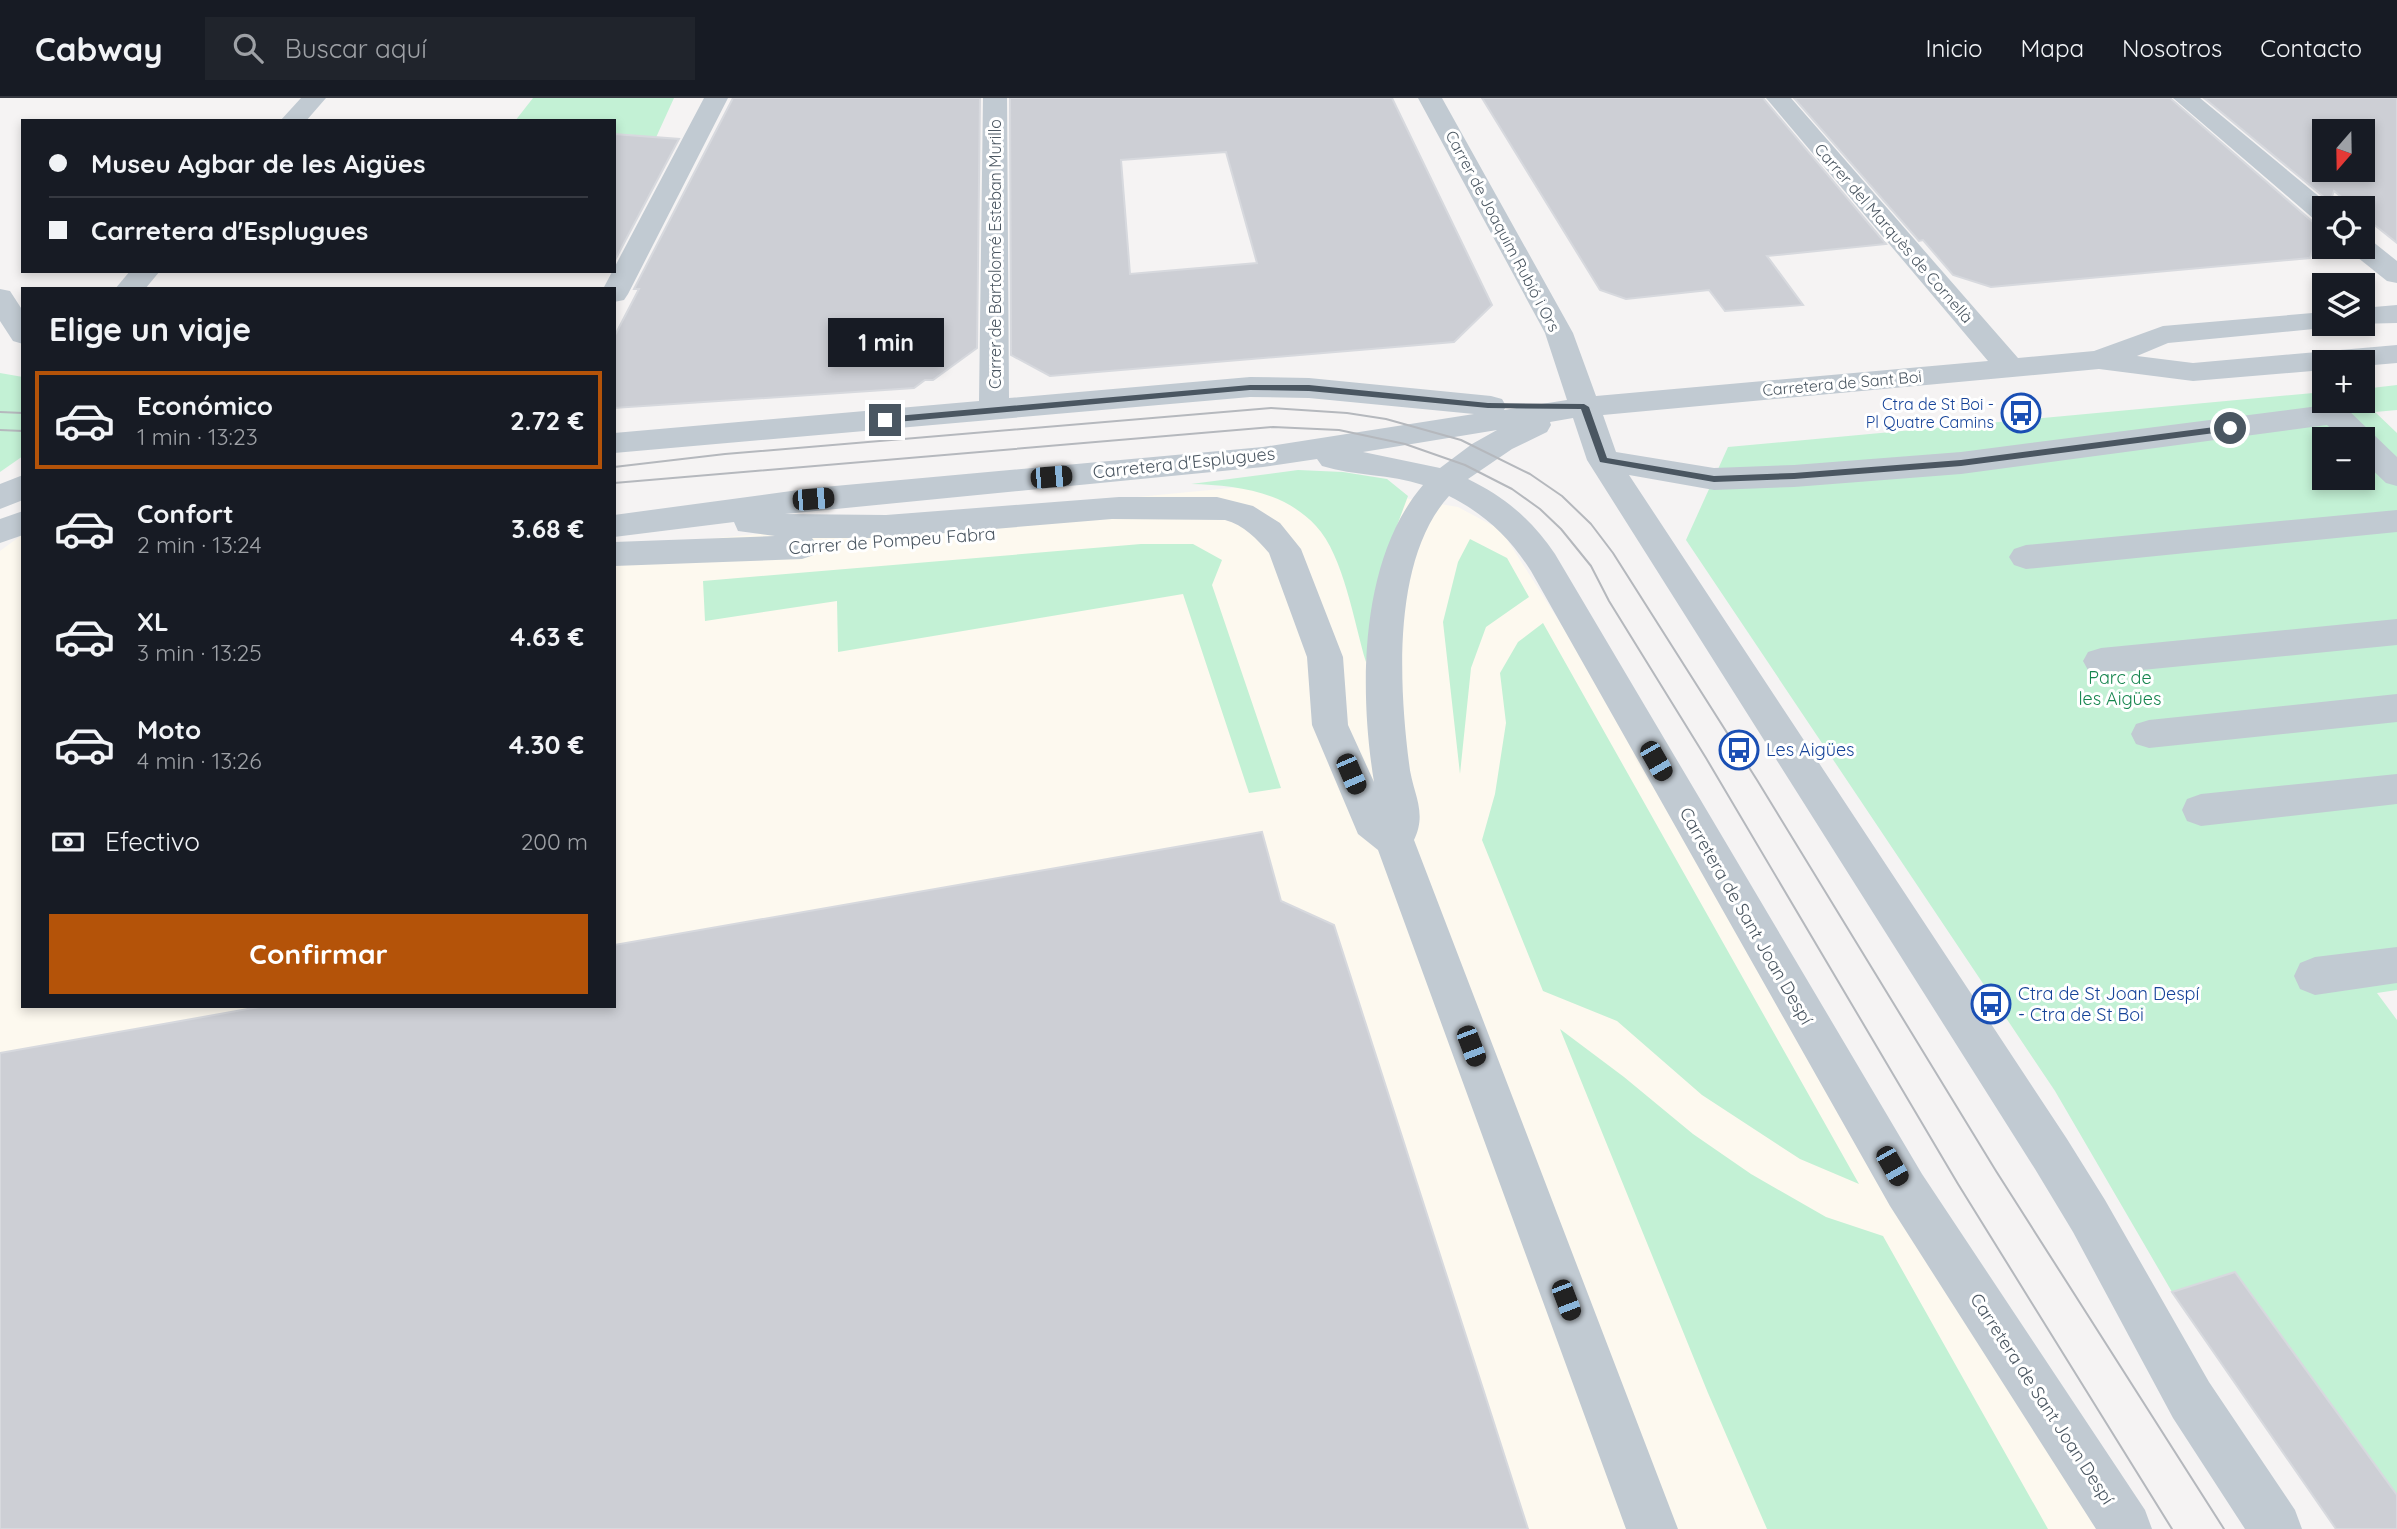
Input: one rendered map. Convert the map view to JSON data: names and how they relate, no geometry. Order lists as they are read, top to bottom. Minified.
{"streets":{"street":["Carrer de Joaquim Rubió i Ors","Carrer del Marquès de Cornellà","Carrer de Bartolomé Esteban Murillo","Carretera de Sant Boi","Carretera d'Esplugues","Carrer de Pompeu Fabra","Carretera de Sant Joan Despí"]},"crossings":[["Carrer de Joaquim Rubió i Ors","Carretera de Sant Boi"],["Carrer de Joaquim Rubió i Ors","Carretera d'Esplugues"],["Carrer del Marquès de Cornellà","Carretera de Sant Boi"],["Carretera de Sant Boi","Carretera d'Esplugues"],["Carretera d'Esplugues","Carrer de Pompeu Fabra"],["Carretera d'Esplugues","Carretera de Sant Joan Despí"],["Carrer de Pompeu Fabra","Carretera de Sant Joan Despí"]],"parks":["Parc de les Aigües"],"places":{"bus stop":["Ctra de St Boi - Pl Quatre Camins","Les Aigües","Ctra de St Joan Despí - Ctra de St Boi"]},"north":"bottom","page":{"header":"Cabway","search":"Buscar aquí","nav":["Inicio","Mapa","Nosotros","Contacto"],"map_buttons":["+","−"],"banner":["Museu Agbar de les Aigües","Carretera d'Esplugues"],"heading":"Elige un viaje","bubble":"1 min","list":[{"name":"Económico","note":"1 min · 13:23","value":"2.72 €"},{"name":"Confort","note":"2 min · 13:24","value":"3.68 €"},{"name":"XL","note":"3 min · 13:25","value":"4.63 €"},{"name":"Moto","note":"4 min · 13:26","value":"4.30 €"}],"pay":["Efectivo","200 m"],"buttons":"Confirmar"}}
